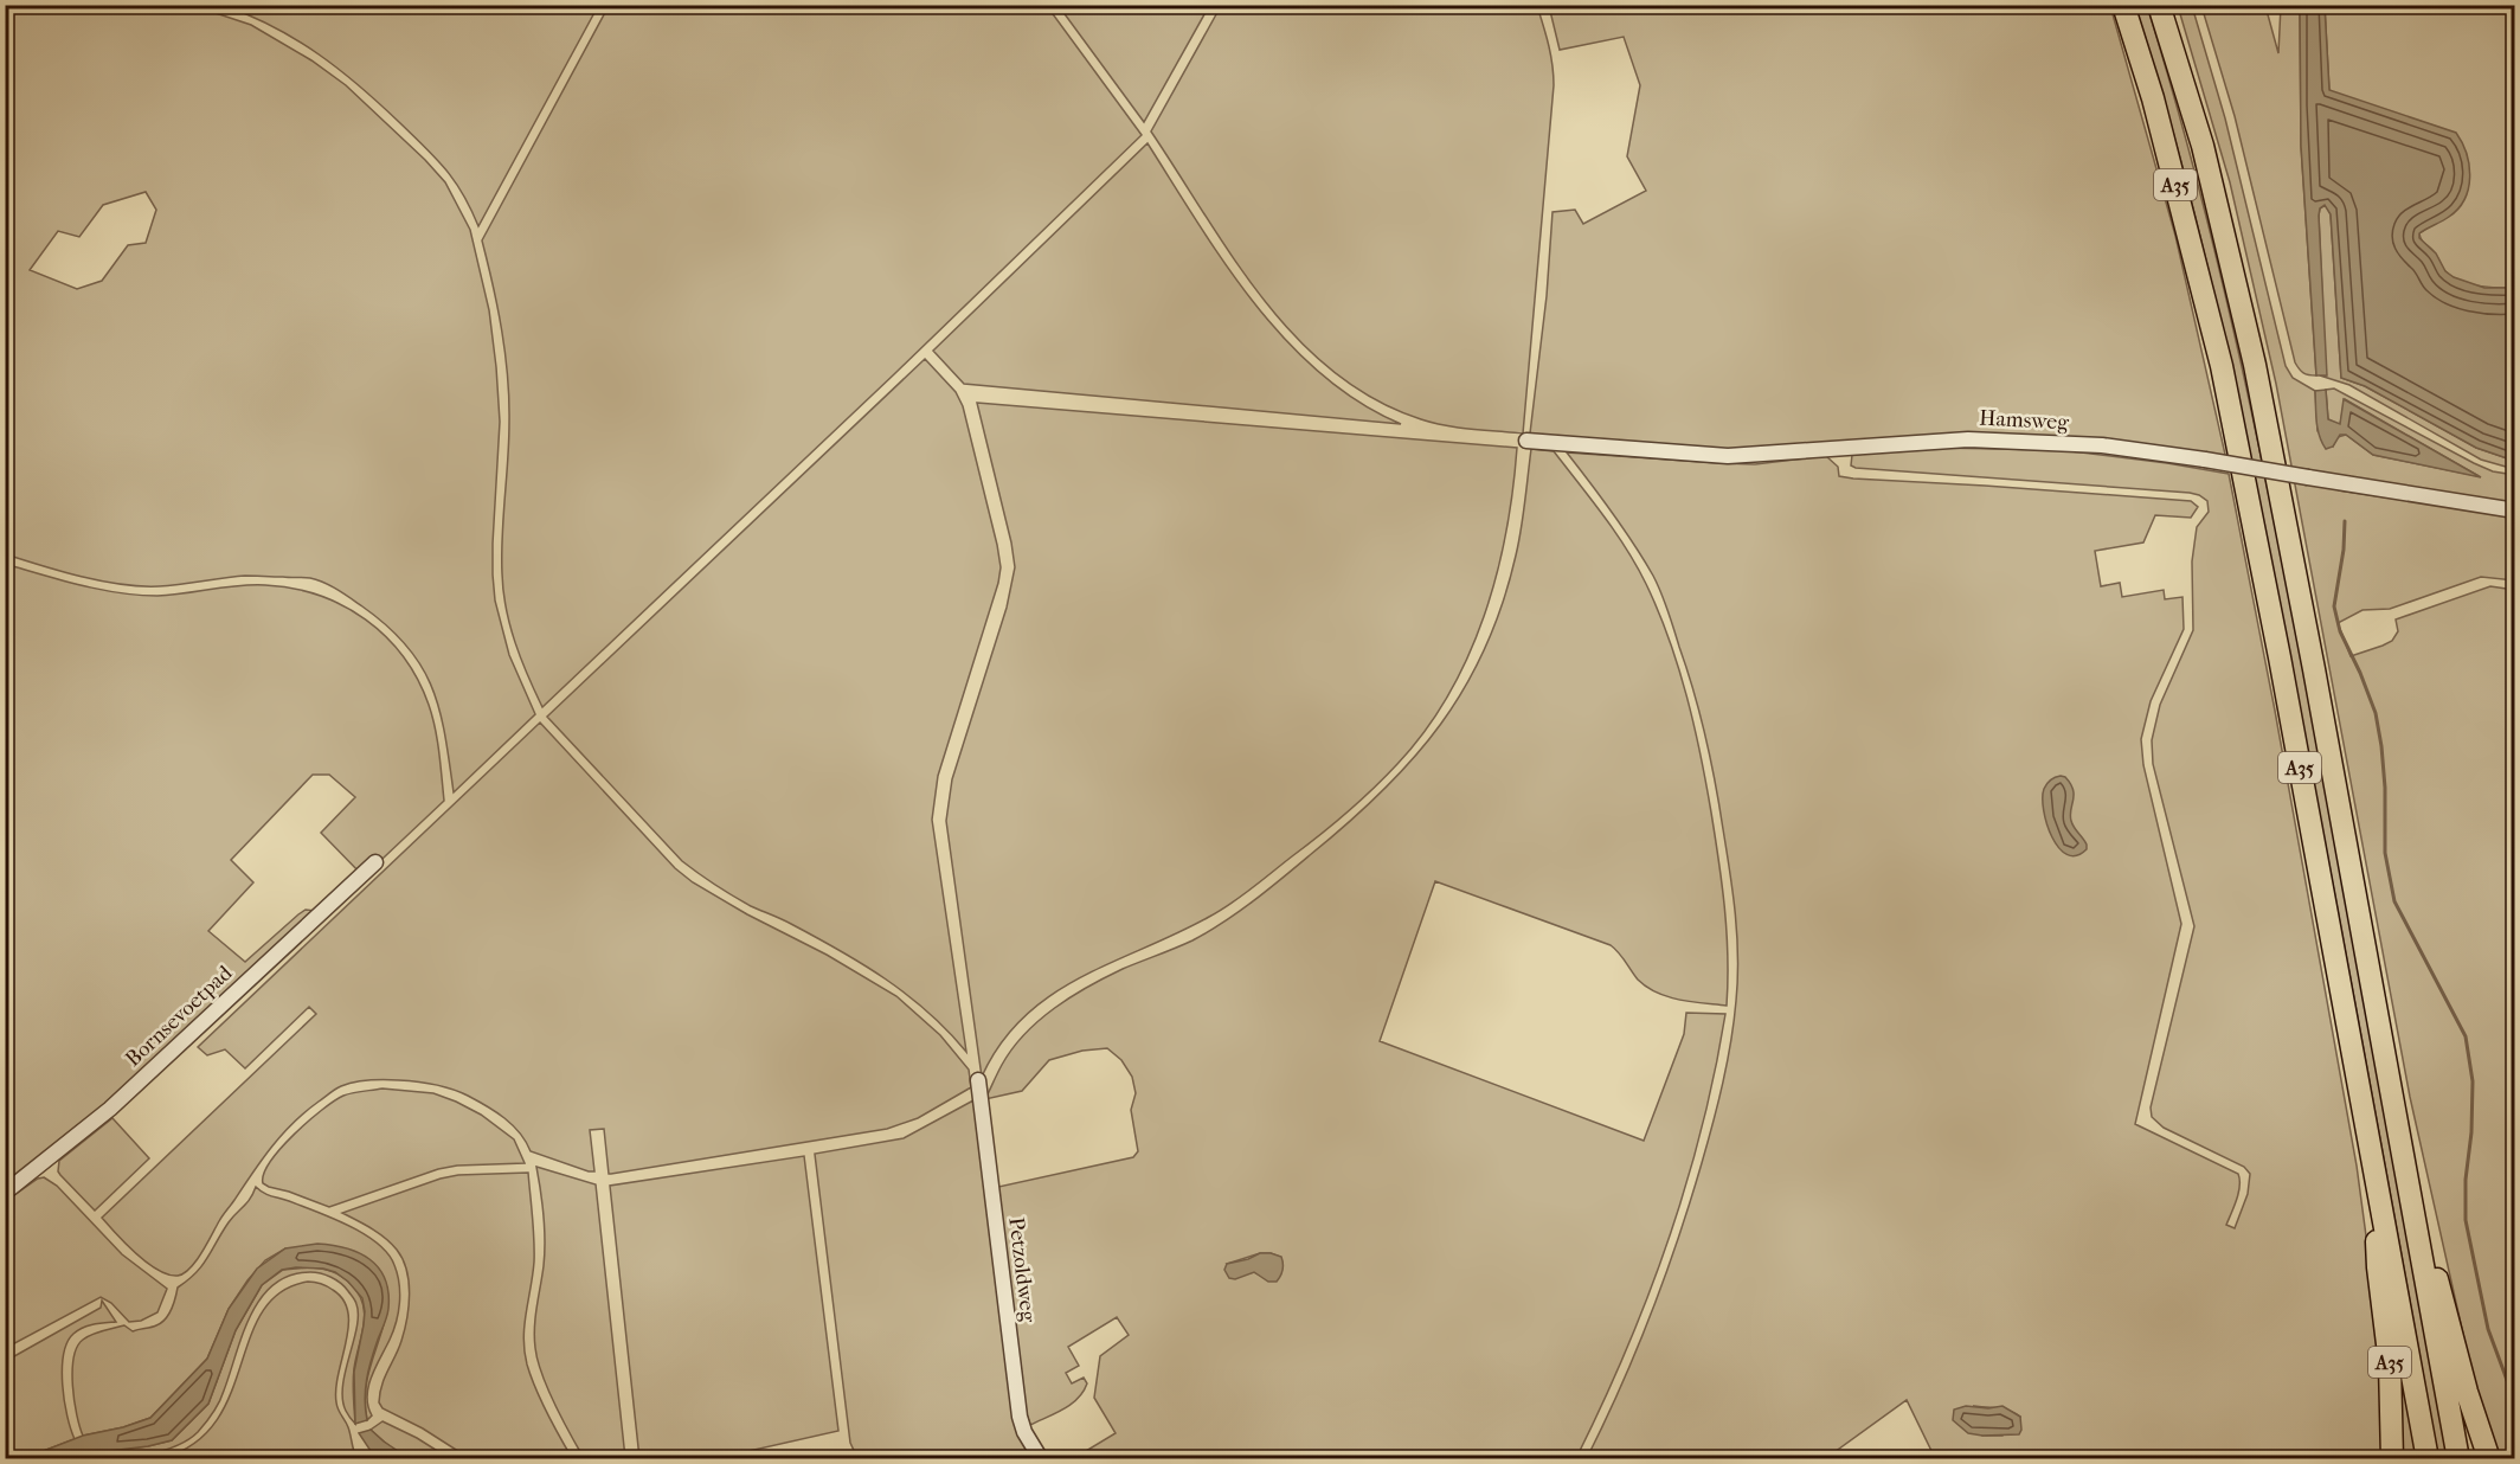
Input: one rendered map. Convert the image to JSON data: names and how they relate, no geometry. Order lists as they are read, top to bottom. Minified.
{"streets":{"highway":["A35"],"street":["Hamsweg","Bornsevoetpad","Petzoldweg"]}}
